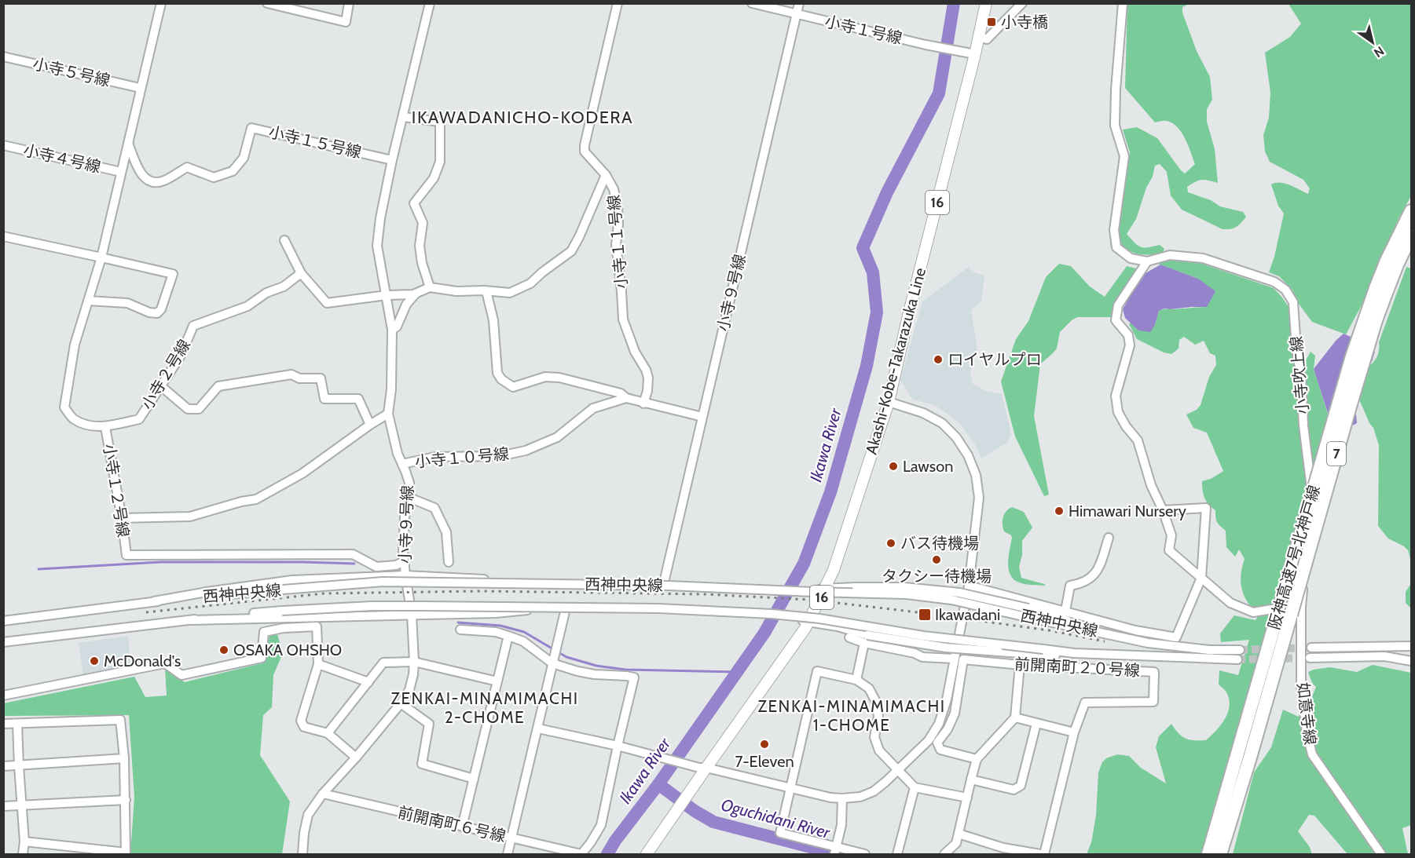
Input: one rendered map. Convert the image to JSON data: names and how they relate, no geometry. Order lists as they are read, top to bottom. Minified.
{"streets":{"highway":["7","阪神高速7号北神戸線"],"main road":["16","Akashi-Kobe-Takarazuka Line"],"street":["小寺１号線","小寺５号線","小寺１５号線","小寺４号線","小寺１１号線","小寺９号線","小寺２号線","小寺吹上線","小寺１０号線","小寺１２号線","西神中央線","前開南町２０号線","如意寺線","前開南町６号線"]},"crossings":[["小寺１号線","小寺９号線"],["小寺１号線","Akashi-Kobe-Takarazuka Line"],["小寺５号線","小寺２号線"],["小寺１５号線","小寺９号線"],["小寺１５号線","小寺２号線"],["小寺４号線","小寺２号線"],["16","Akashi-Kobe-Takarazuka Line"],["小寺９号線","小寺１０号線"],["小寺９号線","小寺１２号線"],["小寺９号線","西神中央線"],["小寺９号線","前開南町６号線"],["Akashi-Kobe-Takarazuka Line","西神中央線"],["小寺２号線","小寺１２号線"],["小寺吹上線","阪神高速7号北神戸線"],["小寺吹上線","如意寺線"],["阪神高速7号北神戸線","如意寺線"]],"districts":["IKAWADANICHO-KODERA","ZENKAI-MINAMIMACHI 2-CHOME","ZENKAI-MINAMIMACHI 1-CHOME"],"water":["Ikawa River","Oguchidani River"],"places":{"transit":["小寺橋","Ikawadani"],"other":["ロイヤルプロ","Lawson","Himawari Nursery","バス待機場","タクシー待機場","OSAKA OHSHO","McDonald's","7-Eleven"]},"north":"bottom right"}
